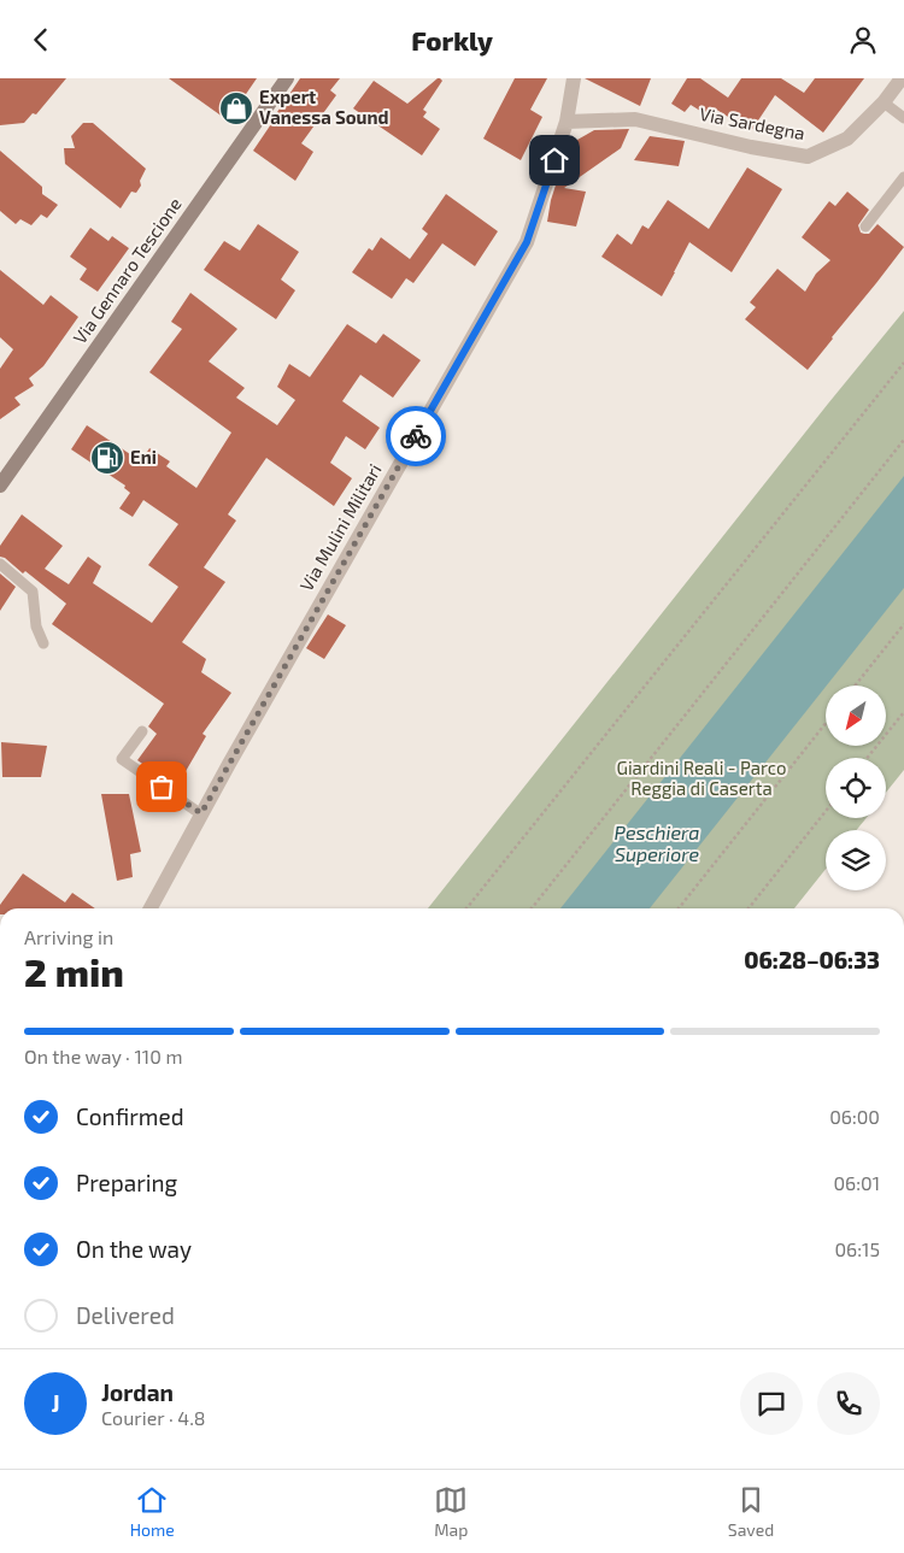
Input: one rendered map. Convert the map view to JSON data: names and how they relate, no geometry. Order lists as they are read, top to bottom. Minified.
{"streets":{"street":["Via Sardegna","Via Gennaro Tescione","Via Mulini Militari"]},"crossings":[["Via Sardegna","Via Mulini Militari"]],"water":["Peschiera Superiore"],"parks":["Giardini Reali - Parco Reggia di Caserta"],"places":{"shop":["Expert Vanessa Sound"],"fuel station":["Eni"]},"north":"bottom left","page":{"header":"Forkly","heading":["2 min","Arriving in","06:28–06:33"],"panel":["Jordan","Courier · 4.8"],"bar":"On the way · 110 m","list":[["Confirmed","06:00"],["Preparing","06:01"],["On the way","06:15"],"Delivered"],"round":"J","tabs":["Home","Map","Saved"]}}
